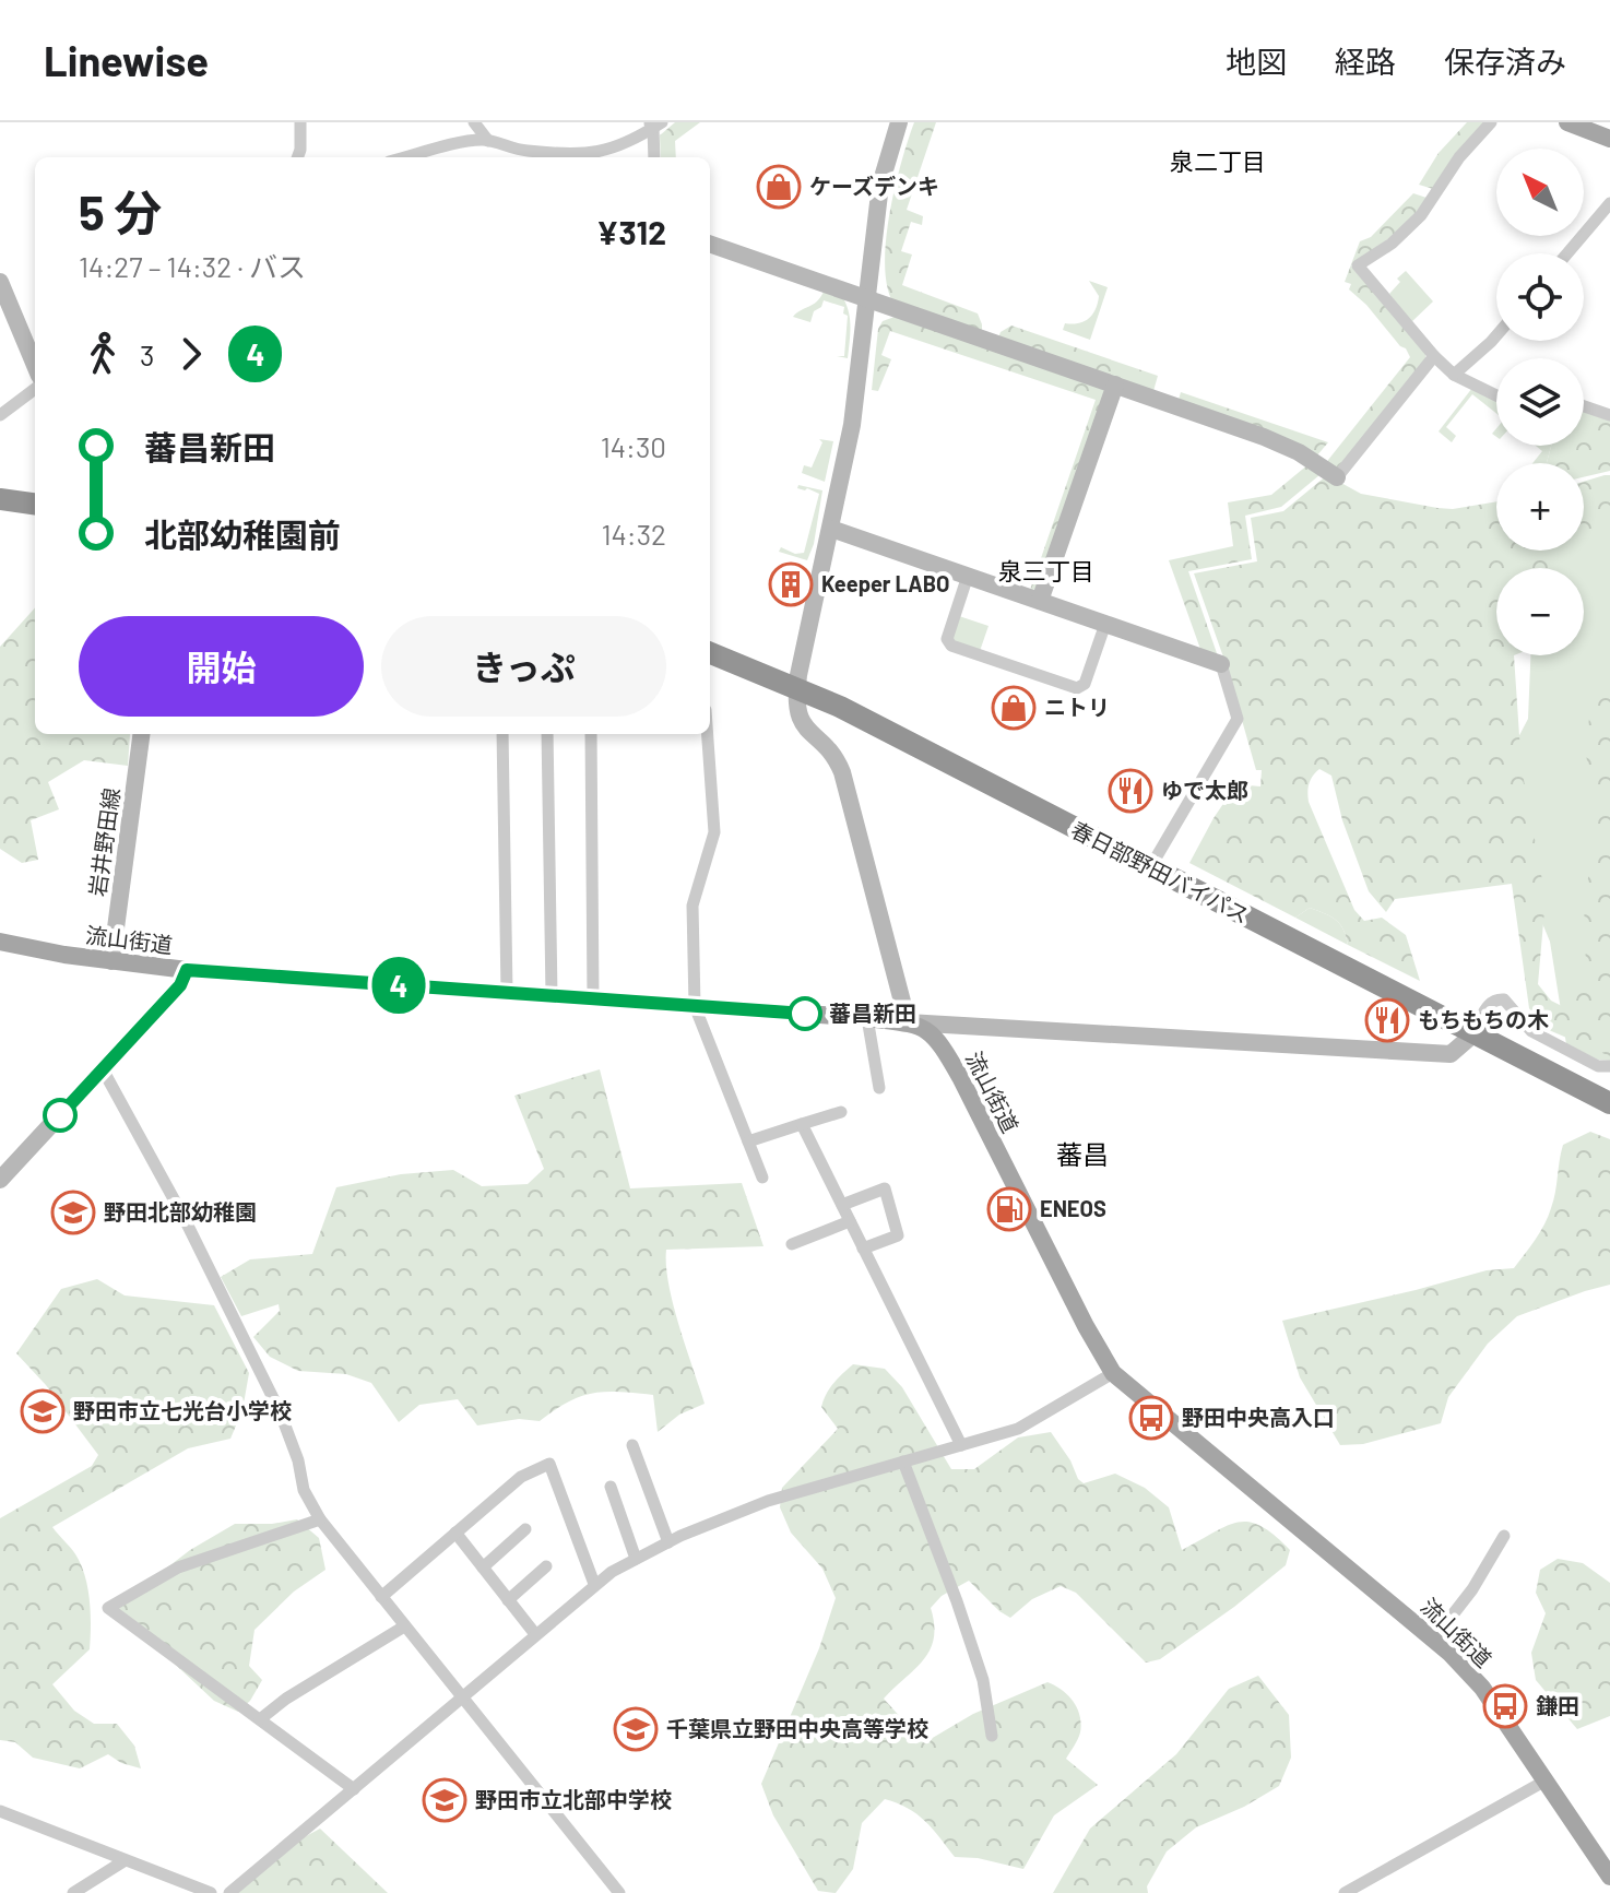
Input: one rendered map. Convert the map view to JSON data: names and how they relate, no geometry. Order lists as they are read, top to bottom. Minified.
{"streets":{"highway":["春日部野田バイパス"],"main road":["流山街道"],"street":["岩井野田線"]},"crossings":[["岩井野田線","流山街道"]],"districts":["泉二丁目","泉三丁目","蕃昌"],"places":{"shop":["ケーズデンキ","ニトリ"],"building":["Keeper LABO"],"restaurant":["ゆで太郎","もちもちの木"],"other":["蕃昌新田"],"fuel station":["ENEOS"],"school or university":["野田北部幼稚園","野田市立七光台小学校","千葉県立野田中央高等学校","野田市立北部中学校"],"bus stop":["野田中央高入口","鎌田"]},"lines":["bus line 4"],"north":"top left","page":{"header":"Linewise","nav":["地図","経路","保存済み"],"on_map":"4","map_buttons":["+","−"],"heading":["5 分","14:27 – 14:32 · バス","¥312"],"legs":["3","4"],"list":[{"name":"蕃昌新田","value":"14:30"},{"name":"北部幼稚園前","value":"14:32"}],"buttons":["開始","きっぷ"]}}
